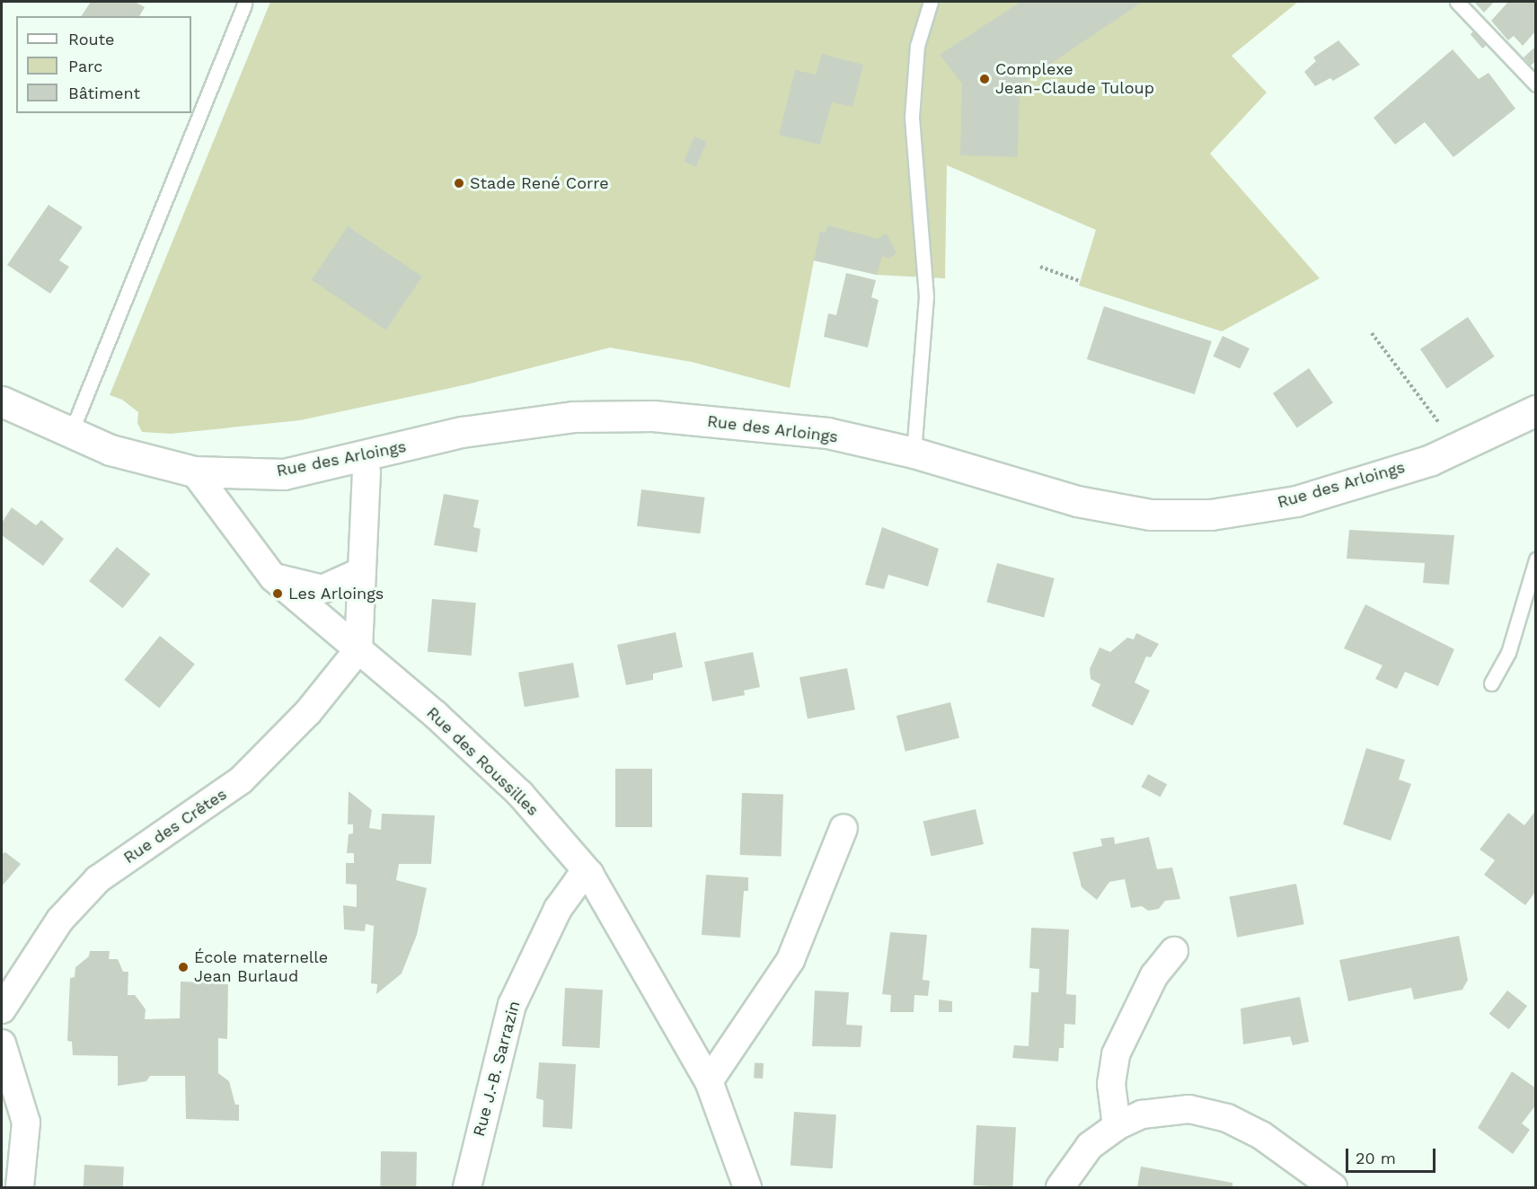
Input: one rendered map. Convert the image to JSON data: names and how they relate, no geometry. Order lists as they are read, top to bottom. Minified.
{"streets":{"street":["Rue des Arloings","Rue des Roussilles","Rue des Crêtes","Rue J.-B. Sarrazin"]},"crossings":[["Rue des Arloings","Rue des Roussilles"],["Rue des Roussilles","Rue des Crêtes"],["Rue des Roussilles","Rue J.-B. Sarrazin"]],"places":["Complexe Jean-Claude Tuloup","Stade René Corre","Les Arloings","École maternelle Jean Burlaud"],"legend":["Route","Parc","Bâtiment"],"scale_bar":"20 m"}
